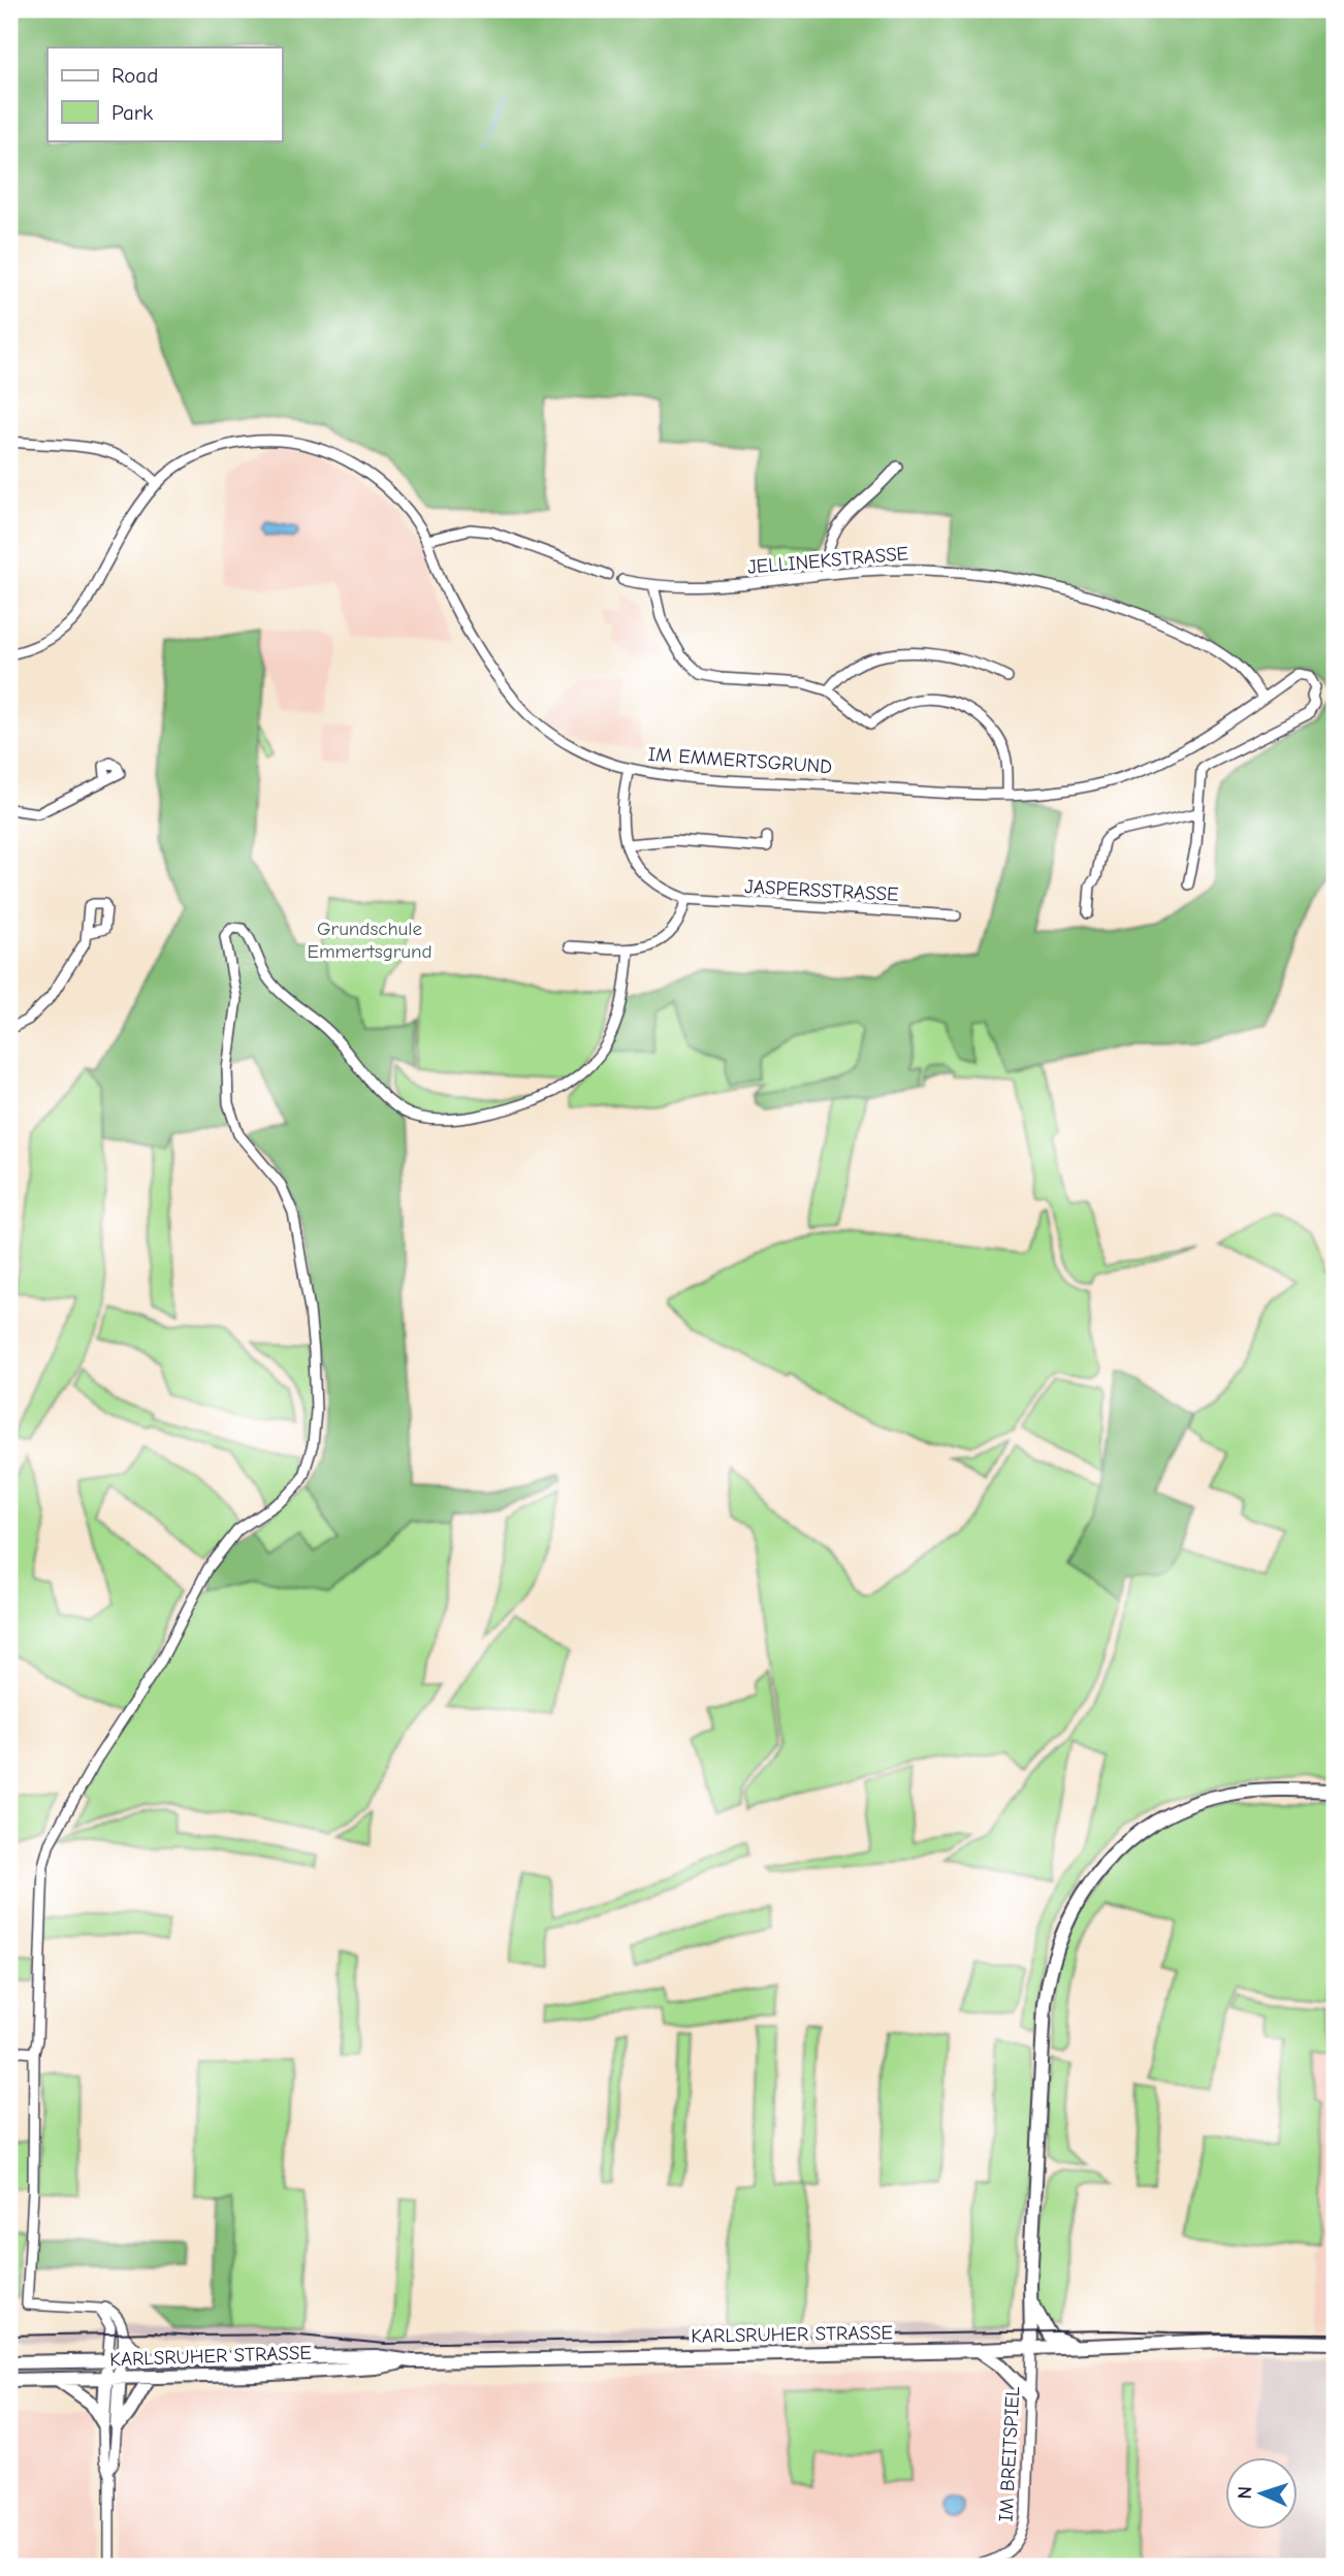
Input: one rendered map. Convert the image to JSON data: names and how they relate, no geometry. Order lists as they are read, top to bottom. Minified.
{"streets":{"main road":["KARLSRUHER STRASSE"],"street":["JELLINEKSTRASSE","IM EMMERTSGRUND","JASPERSSTRASSE","IM BREITSPIEL"]},"crossings":[["JELLINEKSTRASSE","IM EMMERTSGRUND"],["IM EMMERTSGRUND","JASPERSSTRASSE"],["KARLSRUHER STRASSE","IM BREITSPIEL"]],"parks":["Grundschule Emmertsgrund"],"legend":["Road","Park"],"north":"left"}
